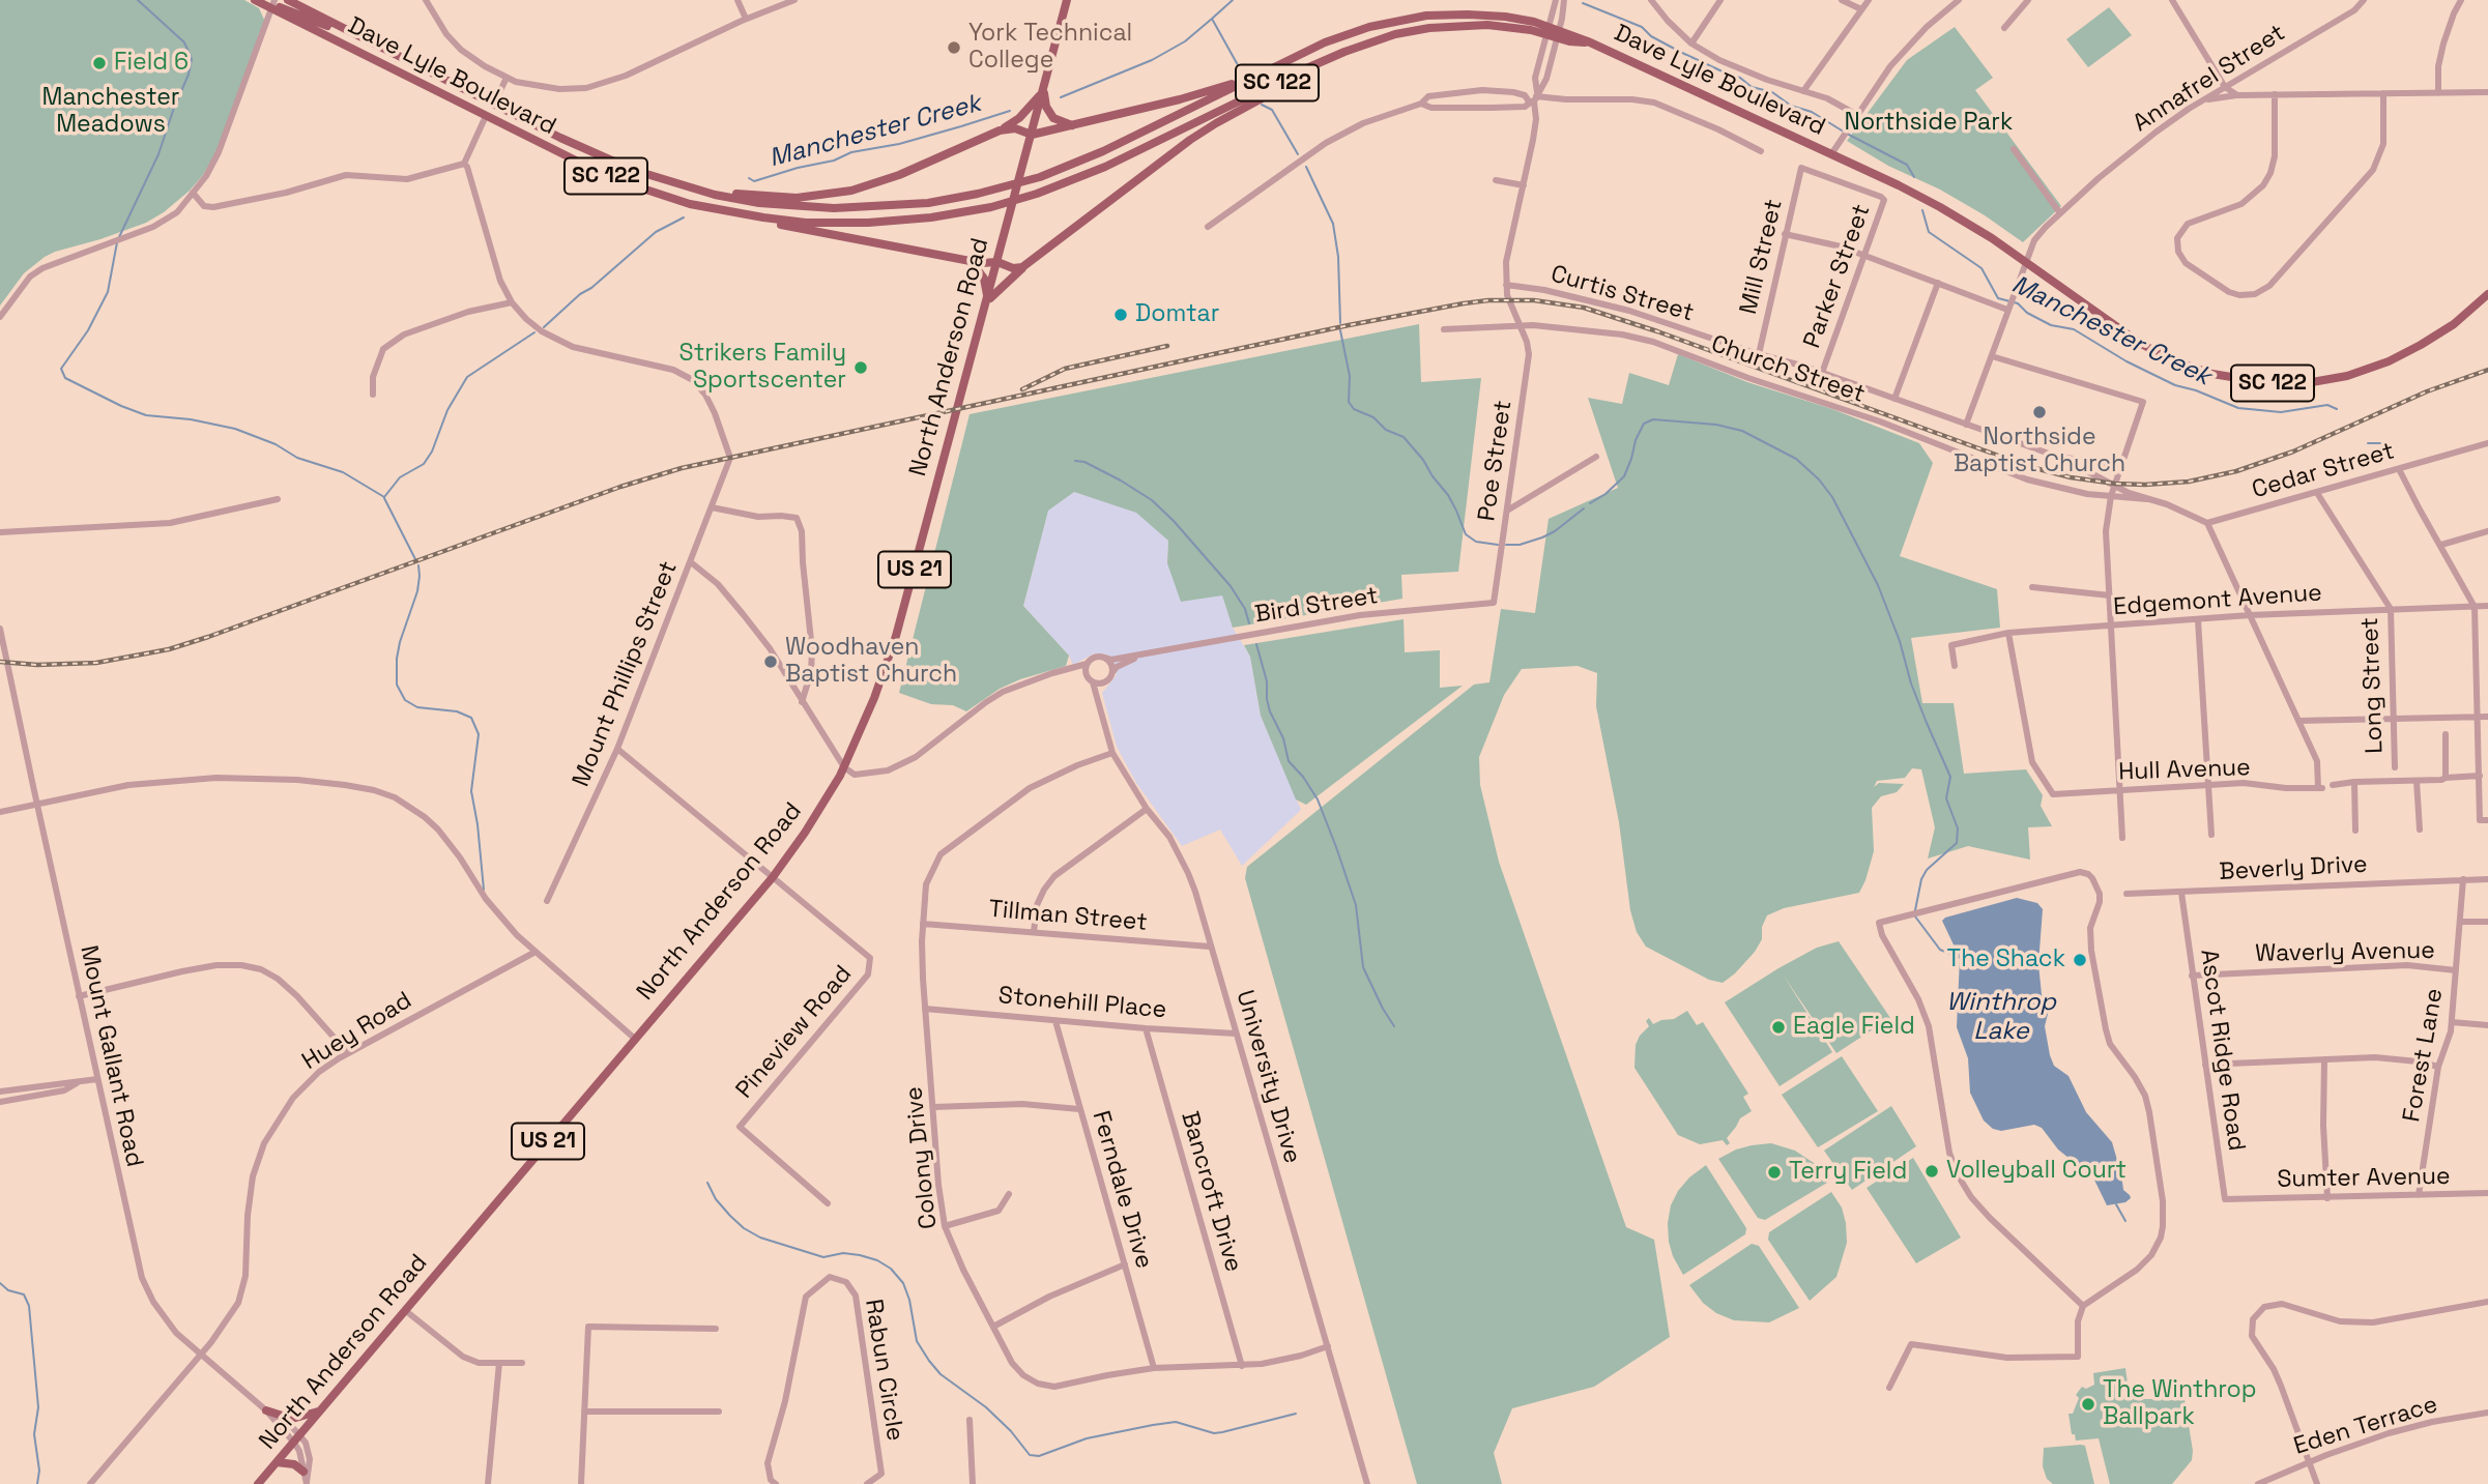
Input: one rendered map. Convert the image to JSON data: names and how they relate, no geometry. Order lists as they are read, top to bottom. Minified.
{"streets":{"main road":["Dave Lyle Boulevard","SC 122","North Anderson Road","US 21"],"street":["Annafrel Street","Mill Street","Parker Street","Curtis Street","Church Street","Poe Street","Cedar Street","Edgemont Avenue","Bird Street","Mount Phillips Street","Long Street","Hull Avenue","Beverly Drive","Tillman Street","Waverly Avenue","Stonehill Place","Huey Road","Pineview Road","Ascot Ridge Road","Forest Lane","Mount Gallant Road","University Drive","Colony Drive","Sumter Avenue","Ferndale Drive","Bancroft Drive","Rabun Circle","Eden Terrace"]},"crossings":[["Dave Lyle Boulevard","Annafrel Street"],["Dave Lyle Boulevard","Poe Street"],["Annafrel Street","Curtis Street"],["Mill Street","Parker Street"],["Mill Street","Curtis Street"],["Parker Street","Curtis Street"],["Curtis Street","Church Street"],["Curtis Street","Poe Street"],["Curtis Street","Cedar Street"],["North Anderson Road","US 21"],["North Anderson Road","Bird Street"],["North Anderson Road","Pineview Road"],["North Anderson Road","Mount Gallant Road"],["Church Street","Poe Street"],["Poe Street","Bird Street"],["Cedar Street","Long Street"],["Edgemont Avenue","Long Street"],["Edgemont Avenue","Hull Avenue"],["Bird Street","University Drive"],["Beverly Drive","Ascot Ridge Road"],["Beverly Drive","Forest Lane"],["Tillman Street","University Drive"],["Tillman Street","Colony Drive"],["Waverly Avenue","Ascot Ridge Road"],["Waverly Avenue","Forest Lane"],["Stonehill Place","University Drive"],["Stonehill Place","Colony Drive"],["Stonehill Place","Ferndale Drive"],["Stonehill Place","Bancroft Drive"],["Huey Road","Mount Gallant Road"],["Ascot Ridge Road","Sumter Avenue"],["Forest Lane","Sumter Avenue"],["University Drive","Colony Drive"],["Colony Drive","Ferndale Drive"],["Colony Drive","Bancroft Drive"]],"water":["Manchester Creek","Winthrop Lake"],"parks":["Manchester Meadows","Northside Park"],"places":["York Technical College","Field 6","Domtar","Strikers Family Sportscenter","Northside Baptist Church","Woodhaven Baptist Church","The Shack","Eagle Field","Volleyball Court","Terry Field","The Winthrop Ballpark"]}
